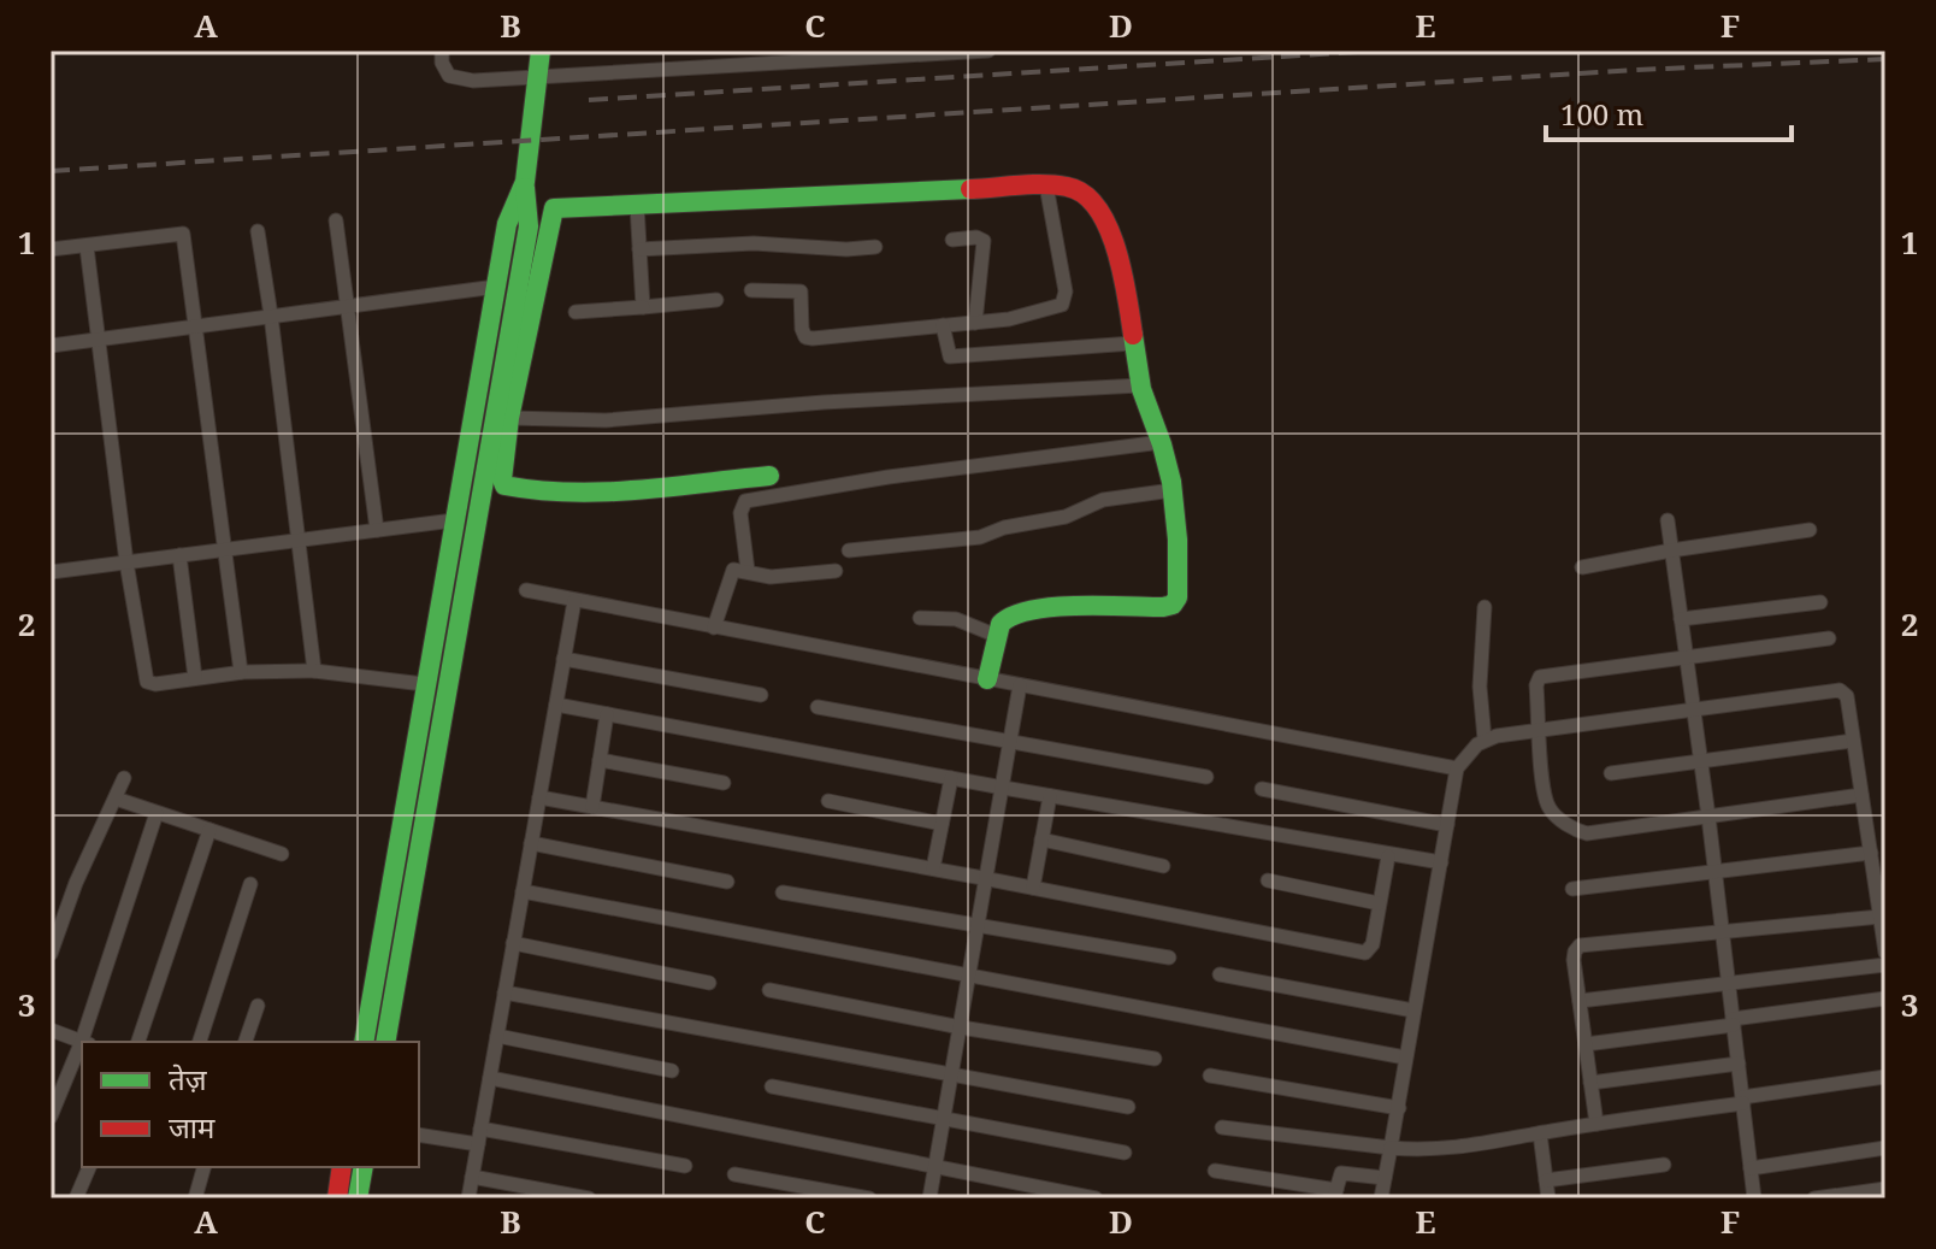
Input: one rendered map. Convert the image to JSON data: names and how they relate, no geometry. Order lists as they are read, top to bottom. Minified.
{"legend":["तेज़","जाम"],"scale_bar":"100 m","grid":{"columns":["A","B","C","D","E","F"],"rows":["1","2","3"]}}
